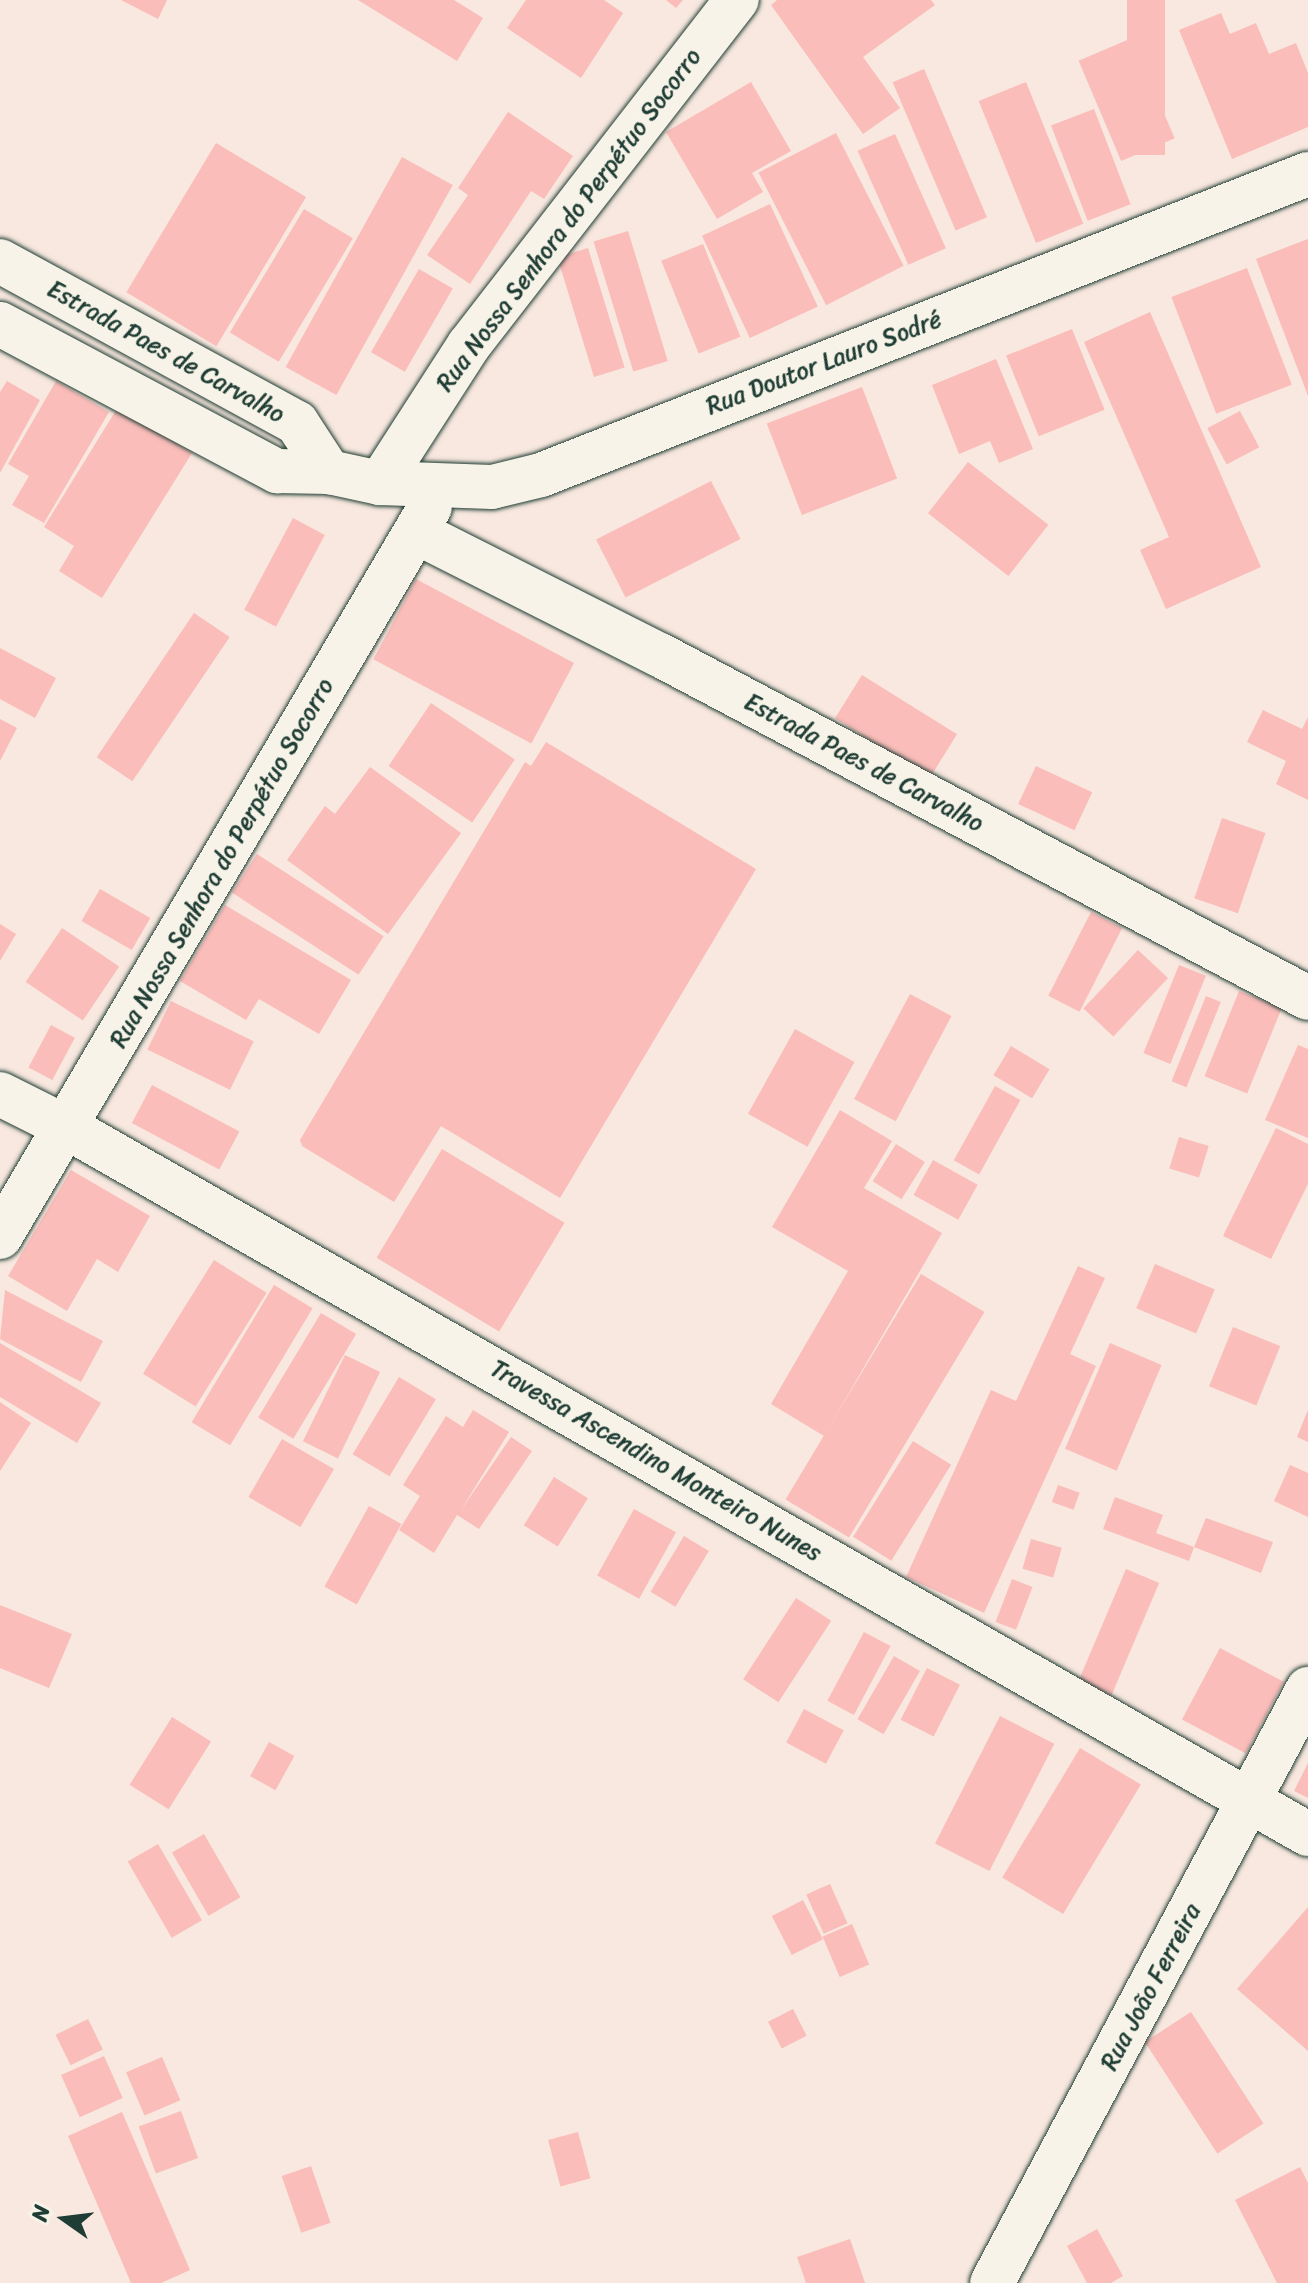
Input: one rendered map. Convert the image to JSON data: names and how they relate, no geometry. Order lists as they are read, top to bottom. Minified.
{"streets":{"street":["Rua Nossa Senhora do Perpétuo Socorro","Estrada Paes de Carvalho","Rua Doutor Lauro Sodré","Travessa Ascendino Monteiro Nunes","Rua João Ferreira"]},"crossings":[["Rua Nossa Senhora do Perpétuo Socorro","Estrada Paes de Carvalho"],["Rua Nossa Senhora do Perpétuo Socorro","Rua Doutor Lauro Sodré"],["Rua Nossa Senhora do Perpétuo Socorro","Travessa Ascendino Monteiro Nunes"],["Estrada Paes de Carvalho","Rua Doutor Lauro Sodré"],["Travessa Ascendino Monteiro Nunes","Rua João Ferreira"]],"north":"left"}
